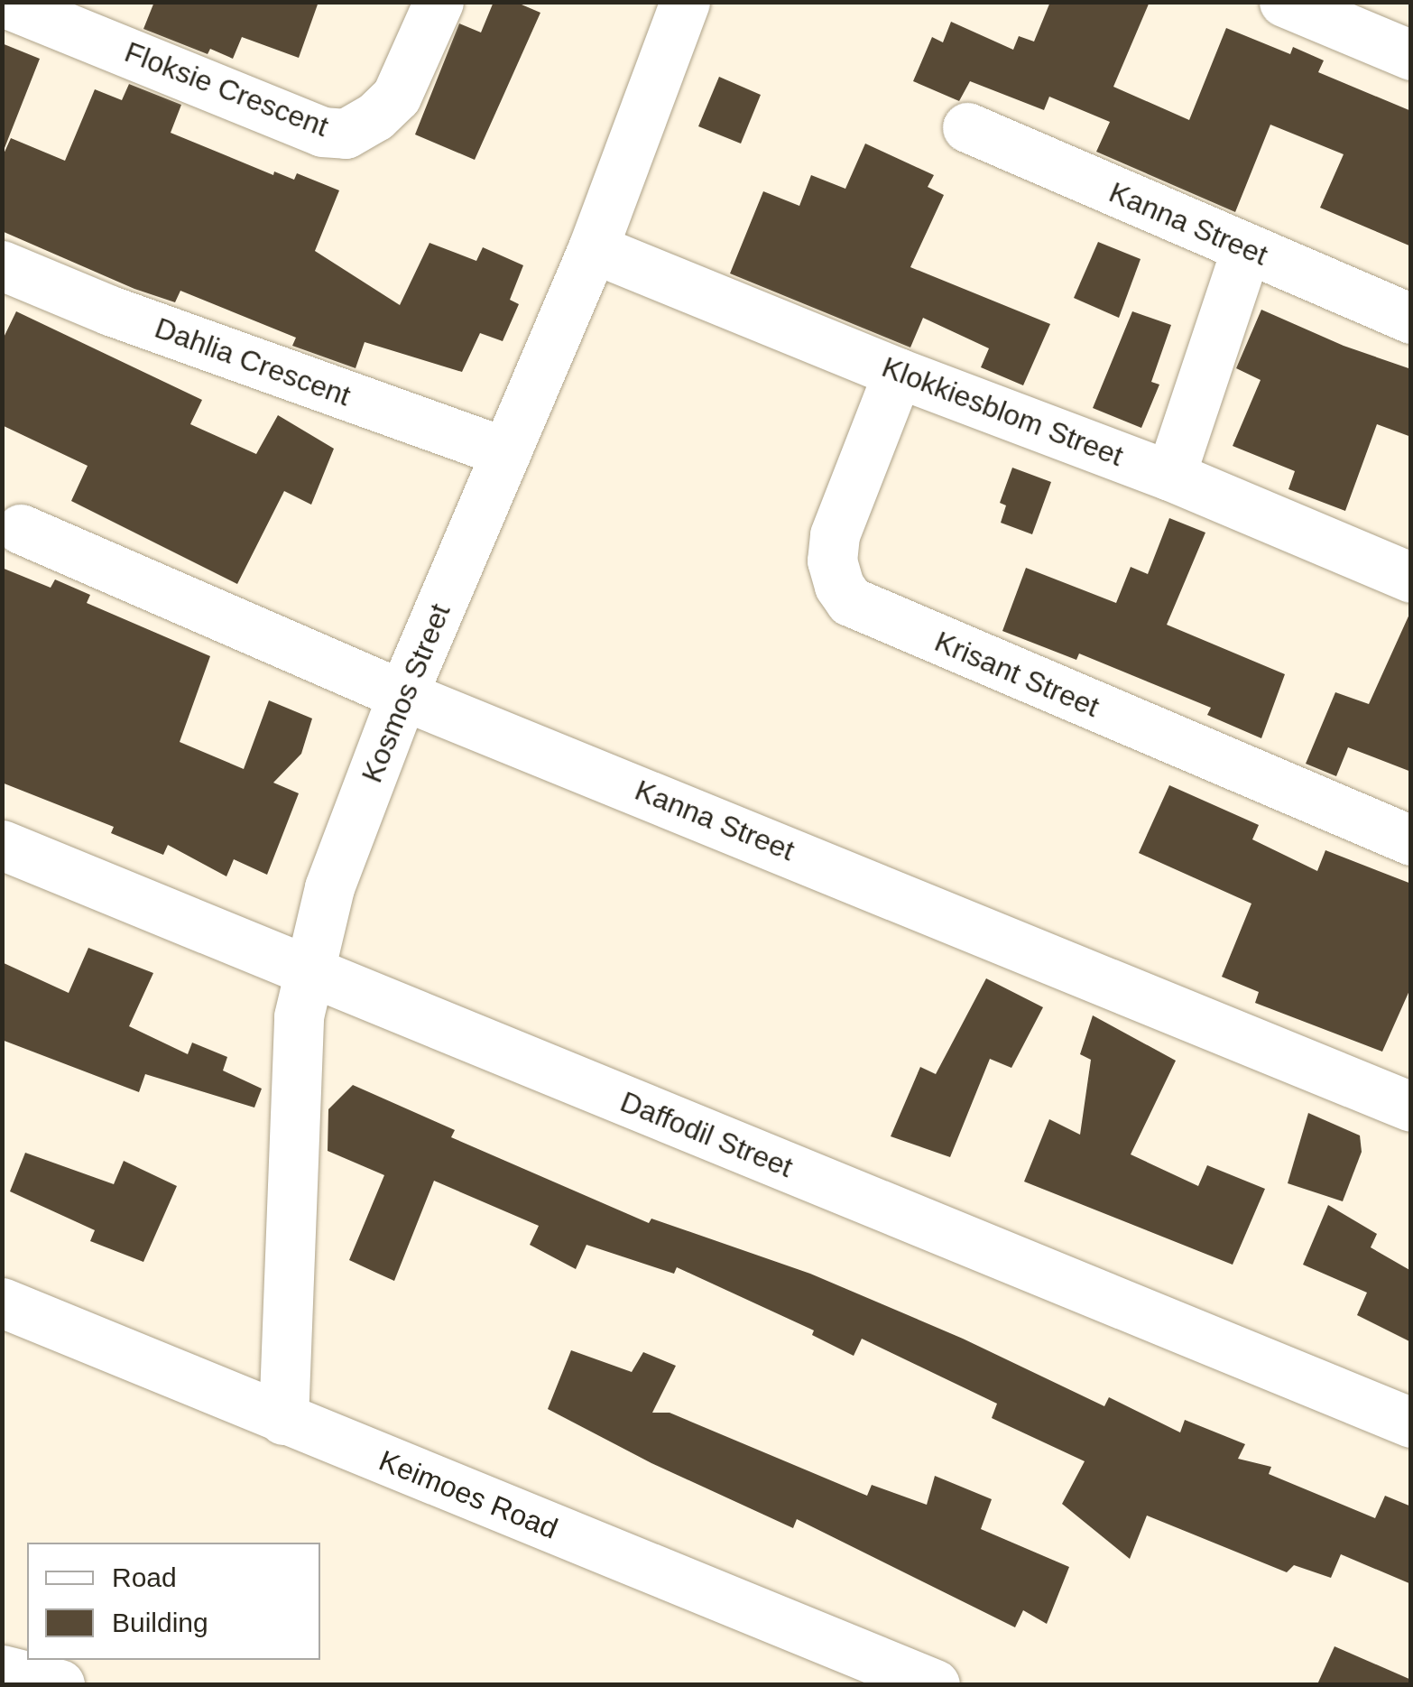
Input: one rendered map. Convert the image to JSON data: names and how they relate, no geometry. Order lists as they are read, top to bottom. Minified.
{"streets":{"street":["Floksie Crescent","Kanna Street","Dahlia Crescent","Klokkiesblom Street","Krisant Street","Kosmos Street","Daffodil Street","Keimoes Road"]},"crossings":[["Kanna Street","Kosmos Street"],["Dahlia Crescent","Kosmos Street"],["Klokkiesblom Street","Krisant Street"],["Klokkiesblom Street","Kosmos Street"],["Kosmos Street","Daffodil Street"],["Kosmos Street","Keimoes Road"]],"legend":["Road","Building"]}
